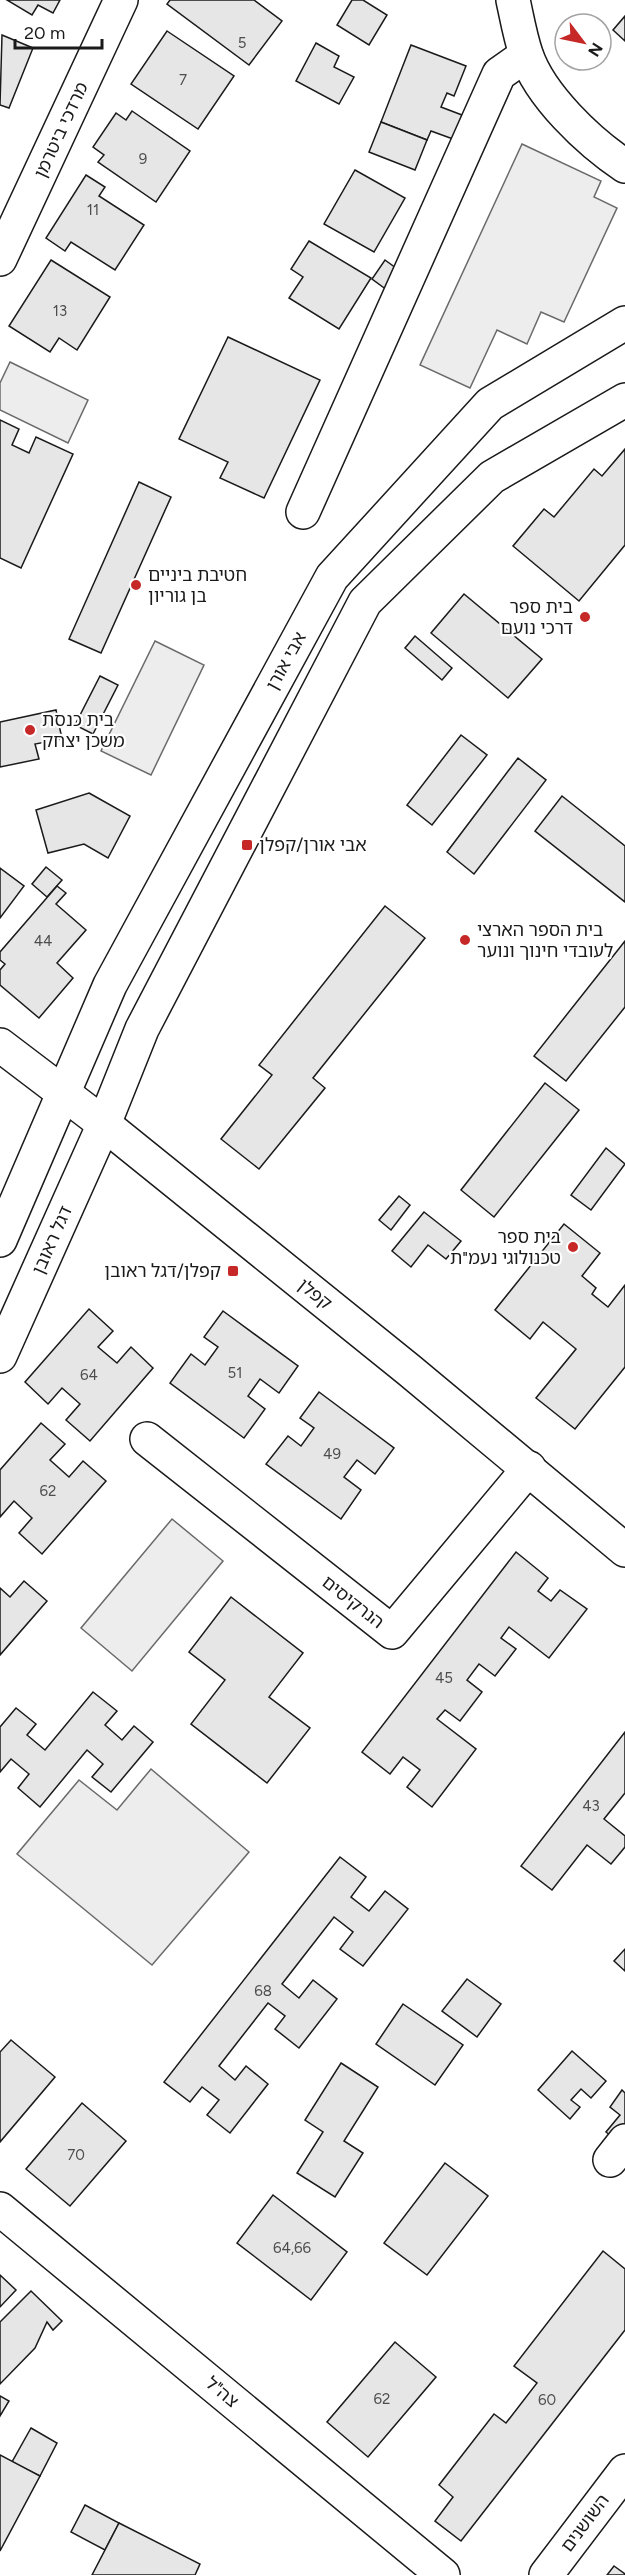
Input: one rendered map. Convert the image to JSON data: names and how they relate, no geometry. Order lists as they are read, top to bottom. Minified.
{"streets":{"street":["מרדכי ביטרמן","אבי אורן","דגל ראובן","קפלן","הנרקיסים","צה\"ל","השושנים"]},"crossings":[["אבי אורן","קפלן"],["דגל ראובן","קפלן"],["קפלן","הנרקיסים"]],"places":{"other":["חטיבת ביניים בן גוריון","בית ספר דרכי נועם","בית כנסת משכן יצחק","בית הספר הארצי לעובדי חינוך ונוער","בית ספר טכנולוגי נעמ\"ת"],"transit":["אבי אורן/קפלן","קפלן/דגל ראובן"]},"house_numbers":["5","7","9","11","13","44","51","64","49","62","45","43","68","70","64,66","62","60"],"scale_bar":"20 m","north":"bottom right"}
